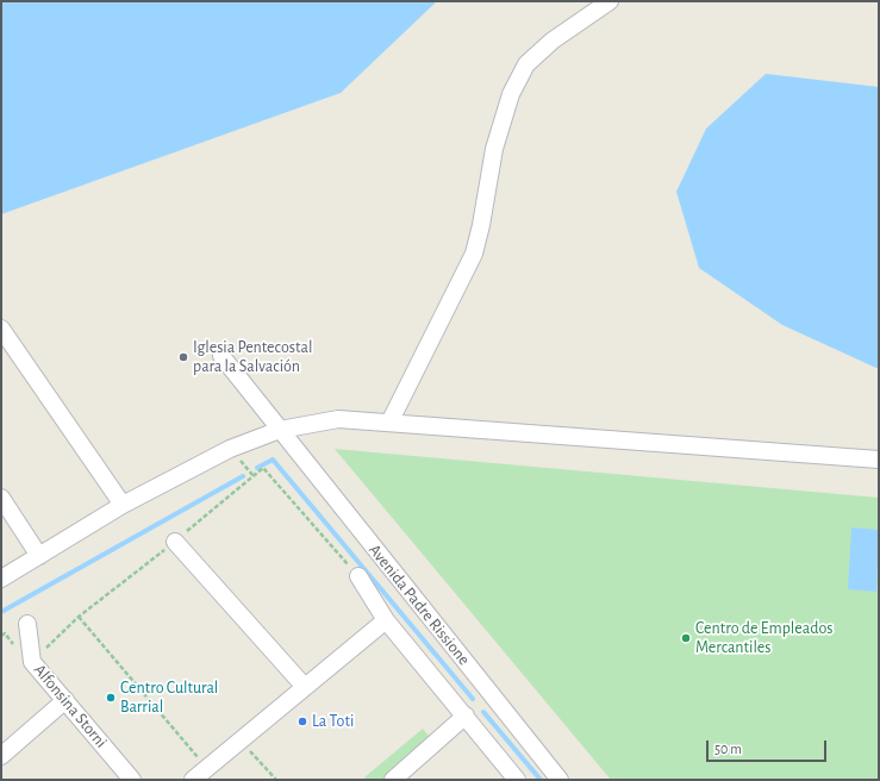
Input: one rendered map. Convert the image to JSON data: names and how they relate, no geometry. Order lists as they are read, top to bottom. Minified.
{"streets":{"street":["Avenida Padre Rissione","Alfonsina Storni"]},"places":["Iglesia Pentecostal para la Salvación","Centro de Empleados Mercantiles","Centro Cultural Barrial","La Toti"],"scale_bar":"50 m"}
